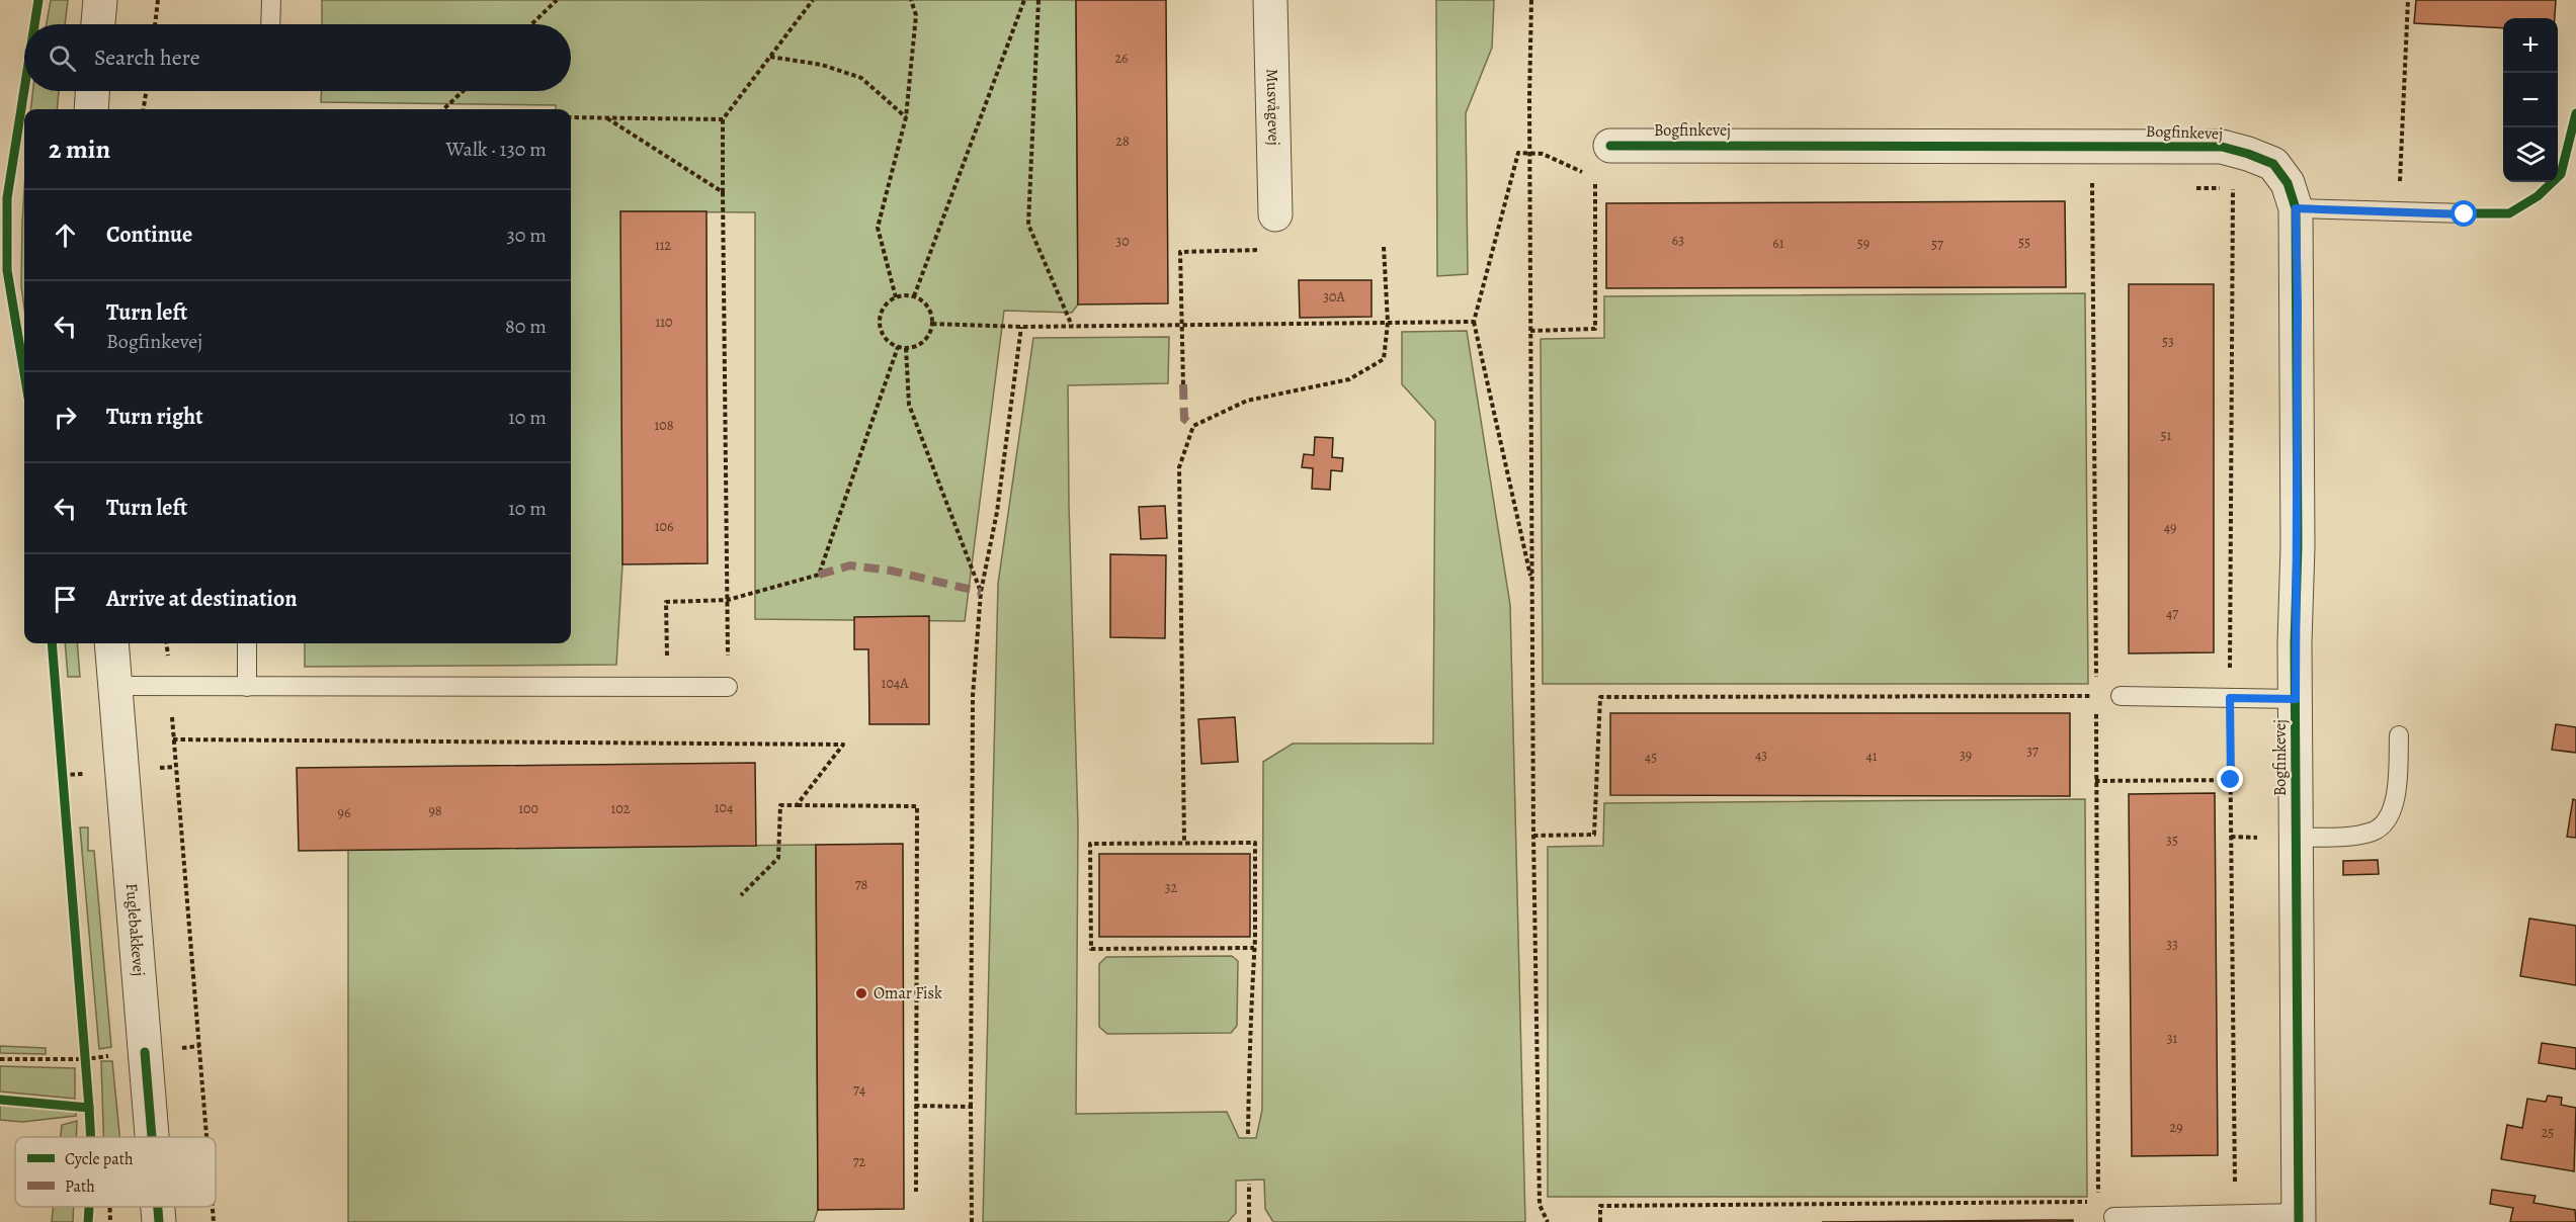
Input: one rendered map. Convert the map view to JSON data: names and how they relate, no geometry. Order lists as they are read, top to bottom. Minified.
{"streets":{"street":["Musvågevej","Bogfinkevej","Fuglebakkevej"]},"places":["Omar Fisk"],"house_numbers":["26","28","63","30","55","61","59","57","112","30A","110","53","108","51","106","49","47","104A","37","43","39","41","45","104","100","102","98","96","35","78","32","33","31","74","29","25","72"],"legend":["Cycle path","Path"],"page":{"map_buttons":["+","−"],"search":"Search here","heading":["2 min","Walk · 130 m"],"list":[["Continue","30 m"],["Turn left","Bogfinkevej","80 m"],["Turn right","10 m"],["Turn left","10 m"],"Arrive at destination"]}}
